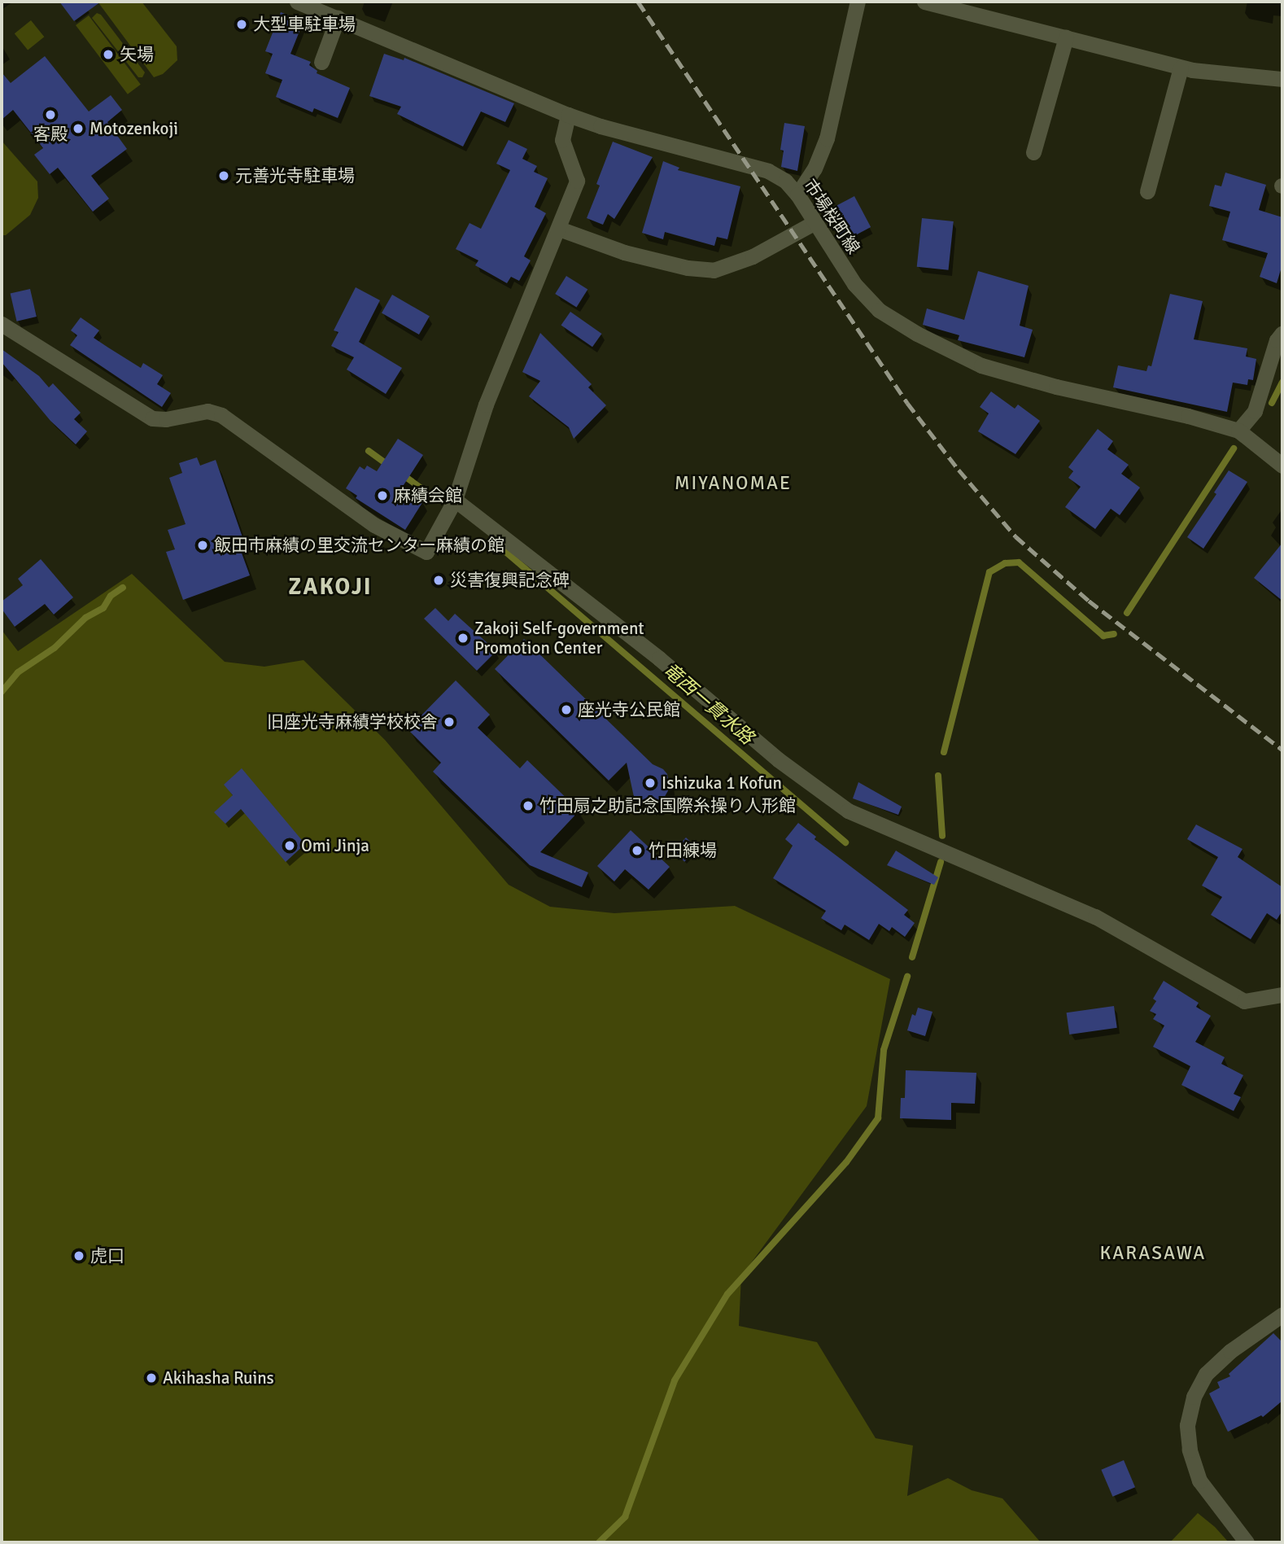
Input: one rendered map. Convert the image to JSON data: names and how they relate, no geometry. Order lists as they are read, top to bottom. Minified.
{"streets":{"street":["市場桜町線"]},"districts":["MIYANOMAE","ZAKOJI","KARASAWA"],"water":["竜西一貫水路"],"places":["大型車駐車場","矢場","客殿","Motozenkoji","元善光寺駐車場","麻績会館","飯田市麻績の里交流センター麻績の館","災害復興記念碑","Zakoji Self-government Promotion Center","座光寺公民館","旧座光寺麻績学校校舎","Ishizuka 1 Kofun","竹田扇之助記念国際糸操り人形館","Omi Jinja","竹田練場","虎口","Akihasha Ruins"]}
